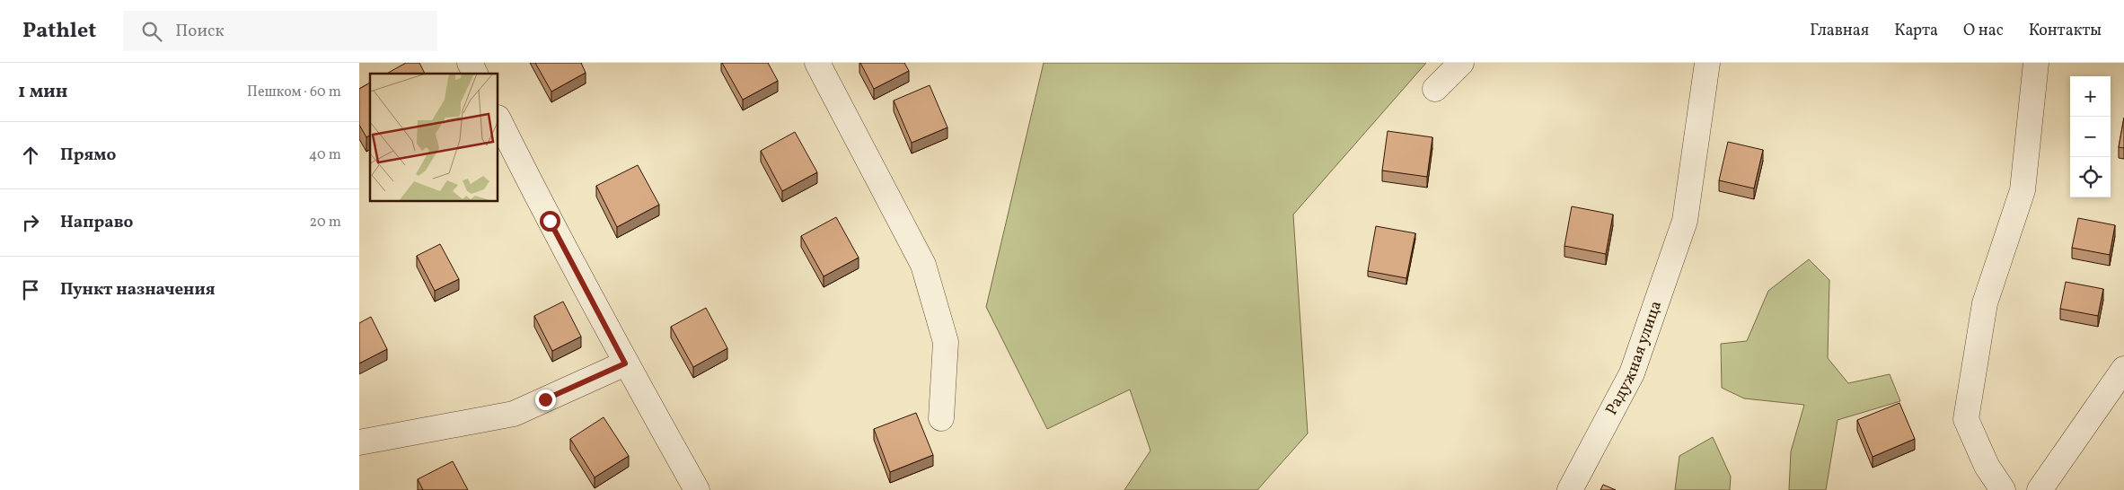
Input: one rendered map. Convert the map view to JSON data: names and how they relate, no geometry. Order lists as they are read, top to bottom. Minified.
{"streets":{"street":["Радужная улица"]},"page":{"header":"Pathlet","search":"Поиск","nav":["Главная","Карта","О нас","Контакты"],"heading":["1 мин","Пешком · 60 m"],"map_buttons":["+","−"],"list":[["Прямо","40 m"],["Направо","20 m"],"Пункт назначения"]}}
